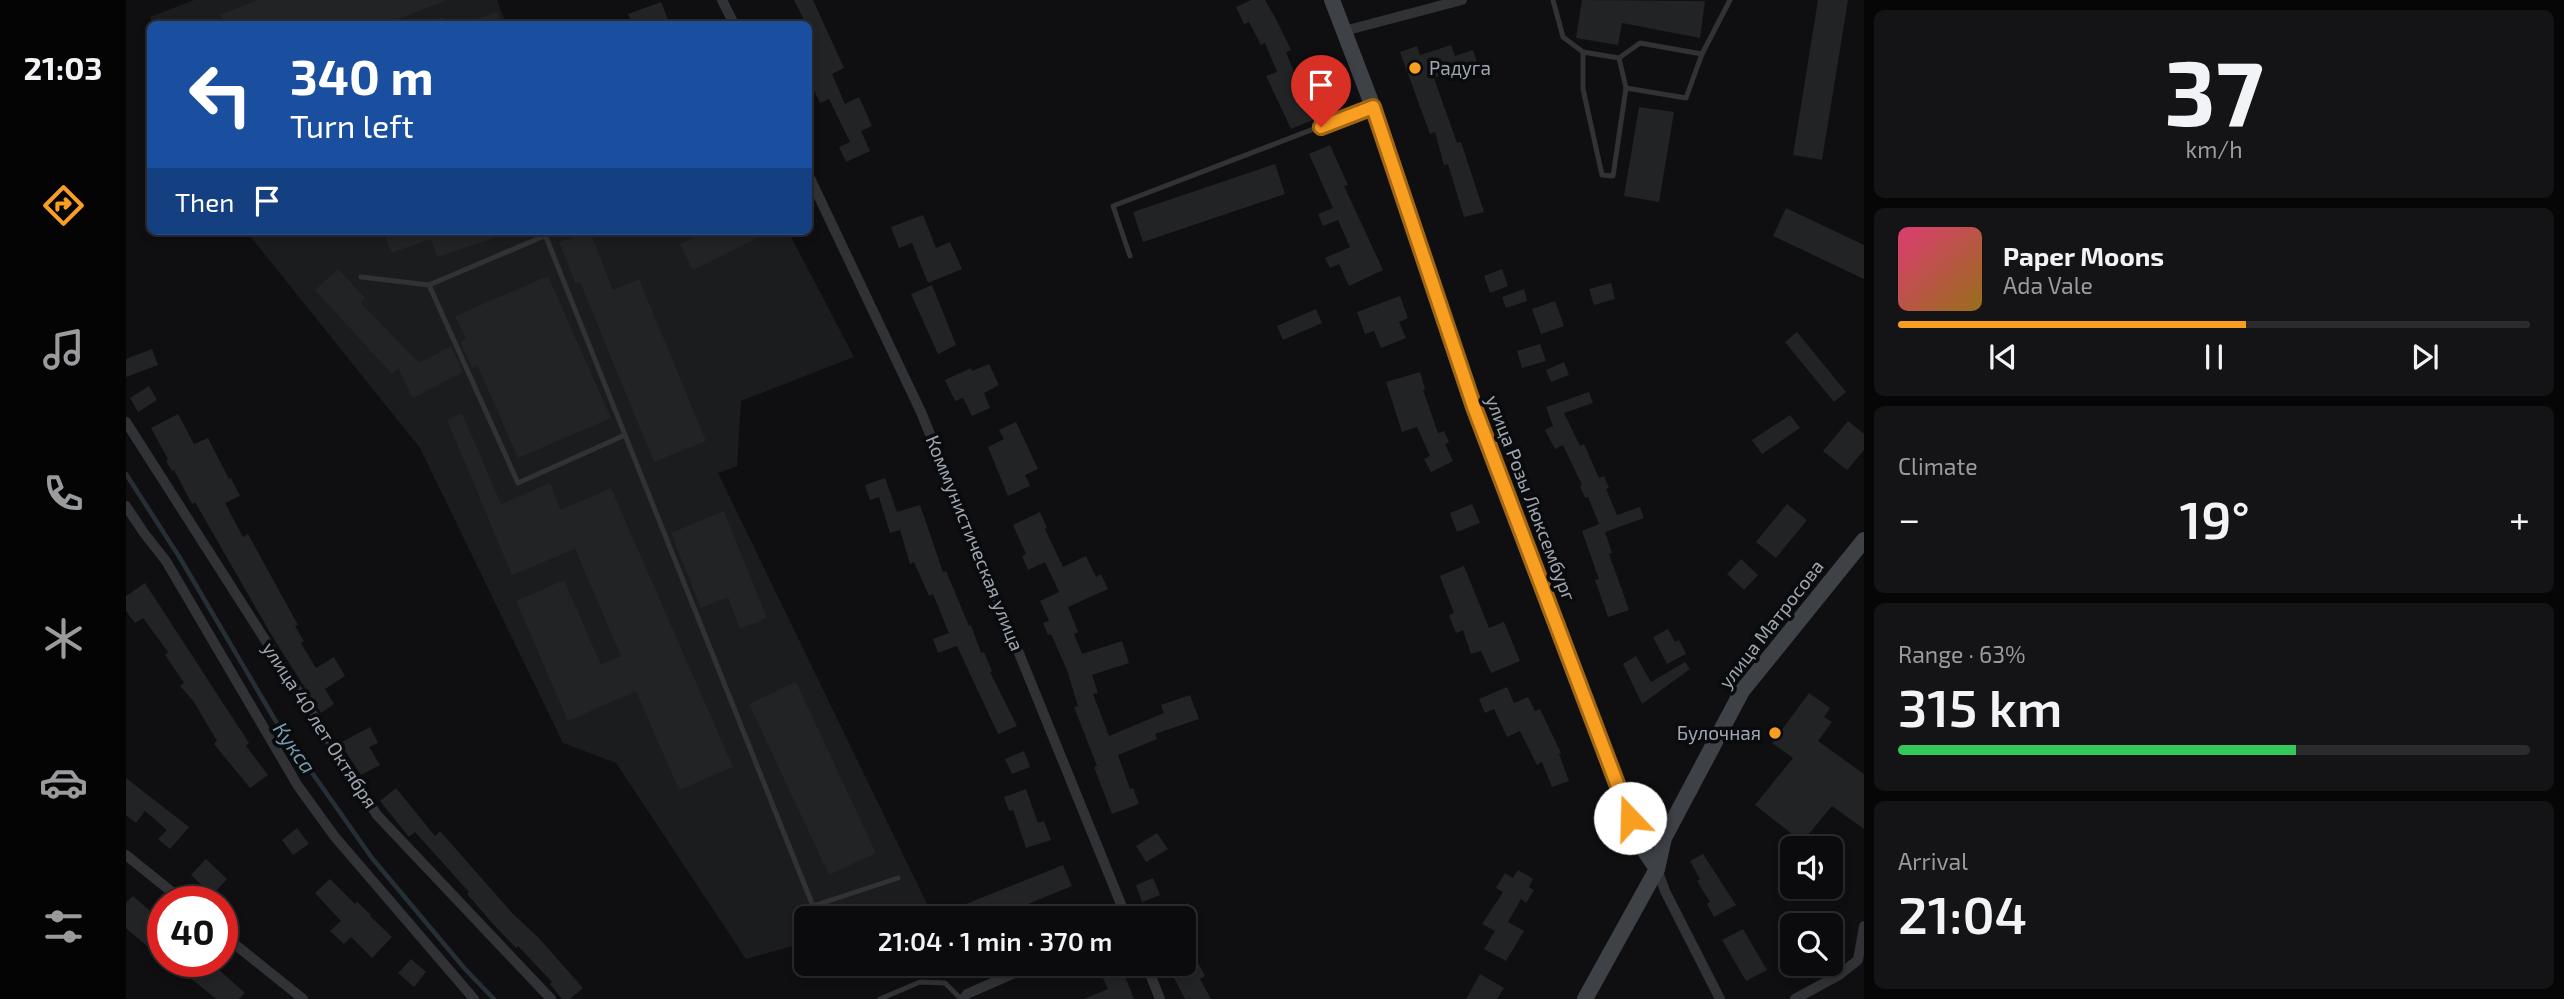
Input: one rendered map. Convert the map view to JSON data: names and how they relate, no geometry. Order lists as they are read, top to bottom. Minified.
{"streets":{"street":["улица Розы Люксембург","Коммунистическая улица","улица Матросова","улица 40 лет Октября"]},"crossings":[["улица Розы Люксембург","улица Матросова"]],"water":["Кукса"],"places":["Радуга","Булочная"],"page":{"tabs":"21:03","tile":[["37","km/h"],"Climate",["Range · 63%","315 km"],["Arrival","21:04"]],"turn":["340 m","Turn left"],"then":"Then","song":["Paper Moons","Ada Vale"],"heat":["−","19°","+"],"limit":"40","trip":"21:04 · 1 min · 370 m"}}
